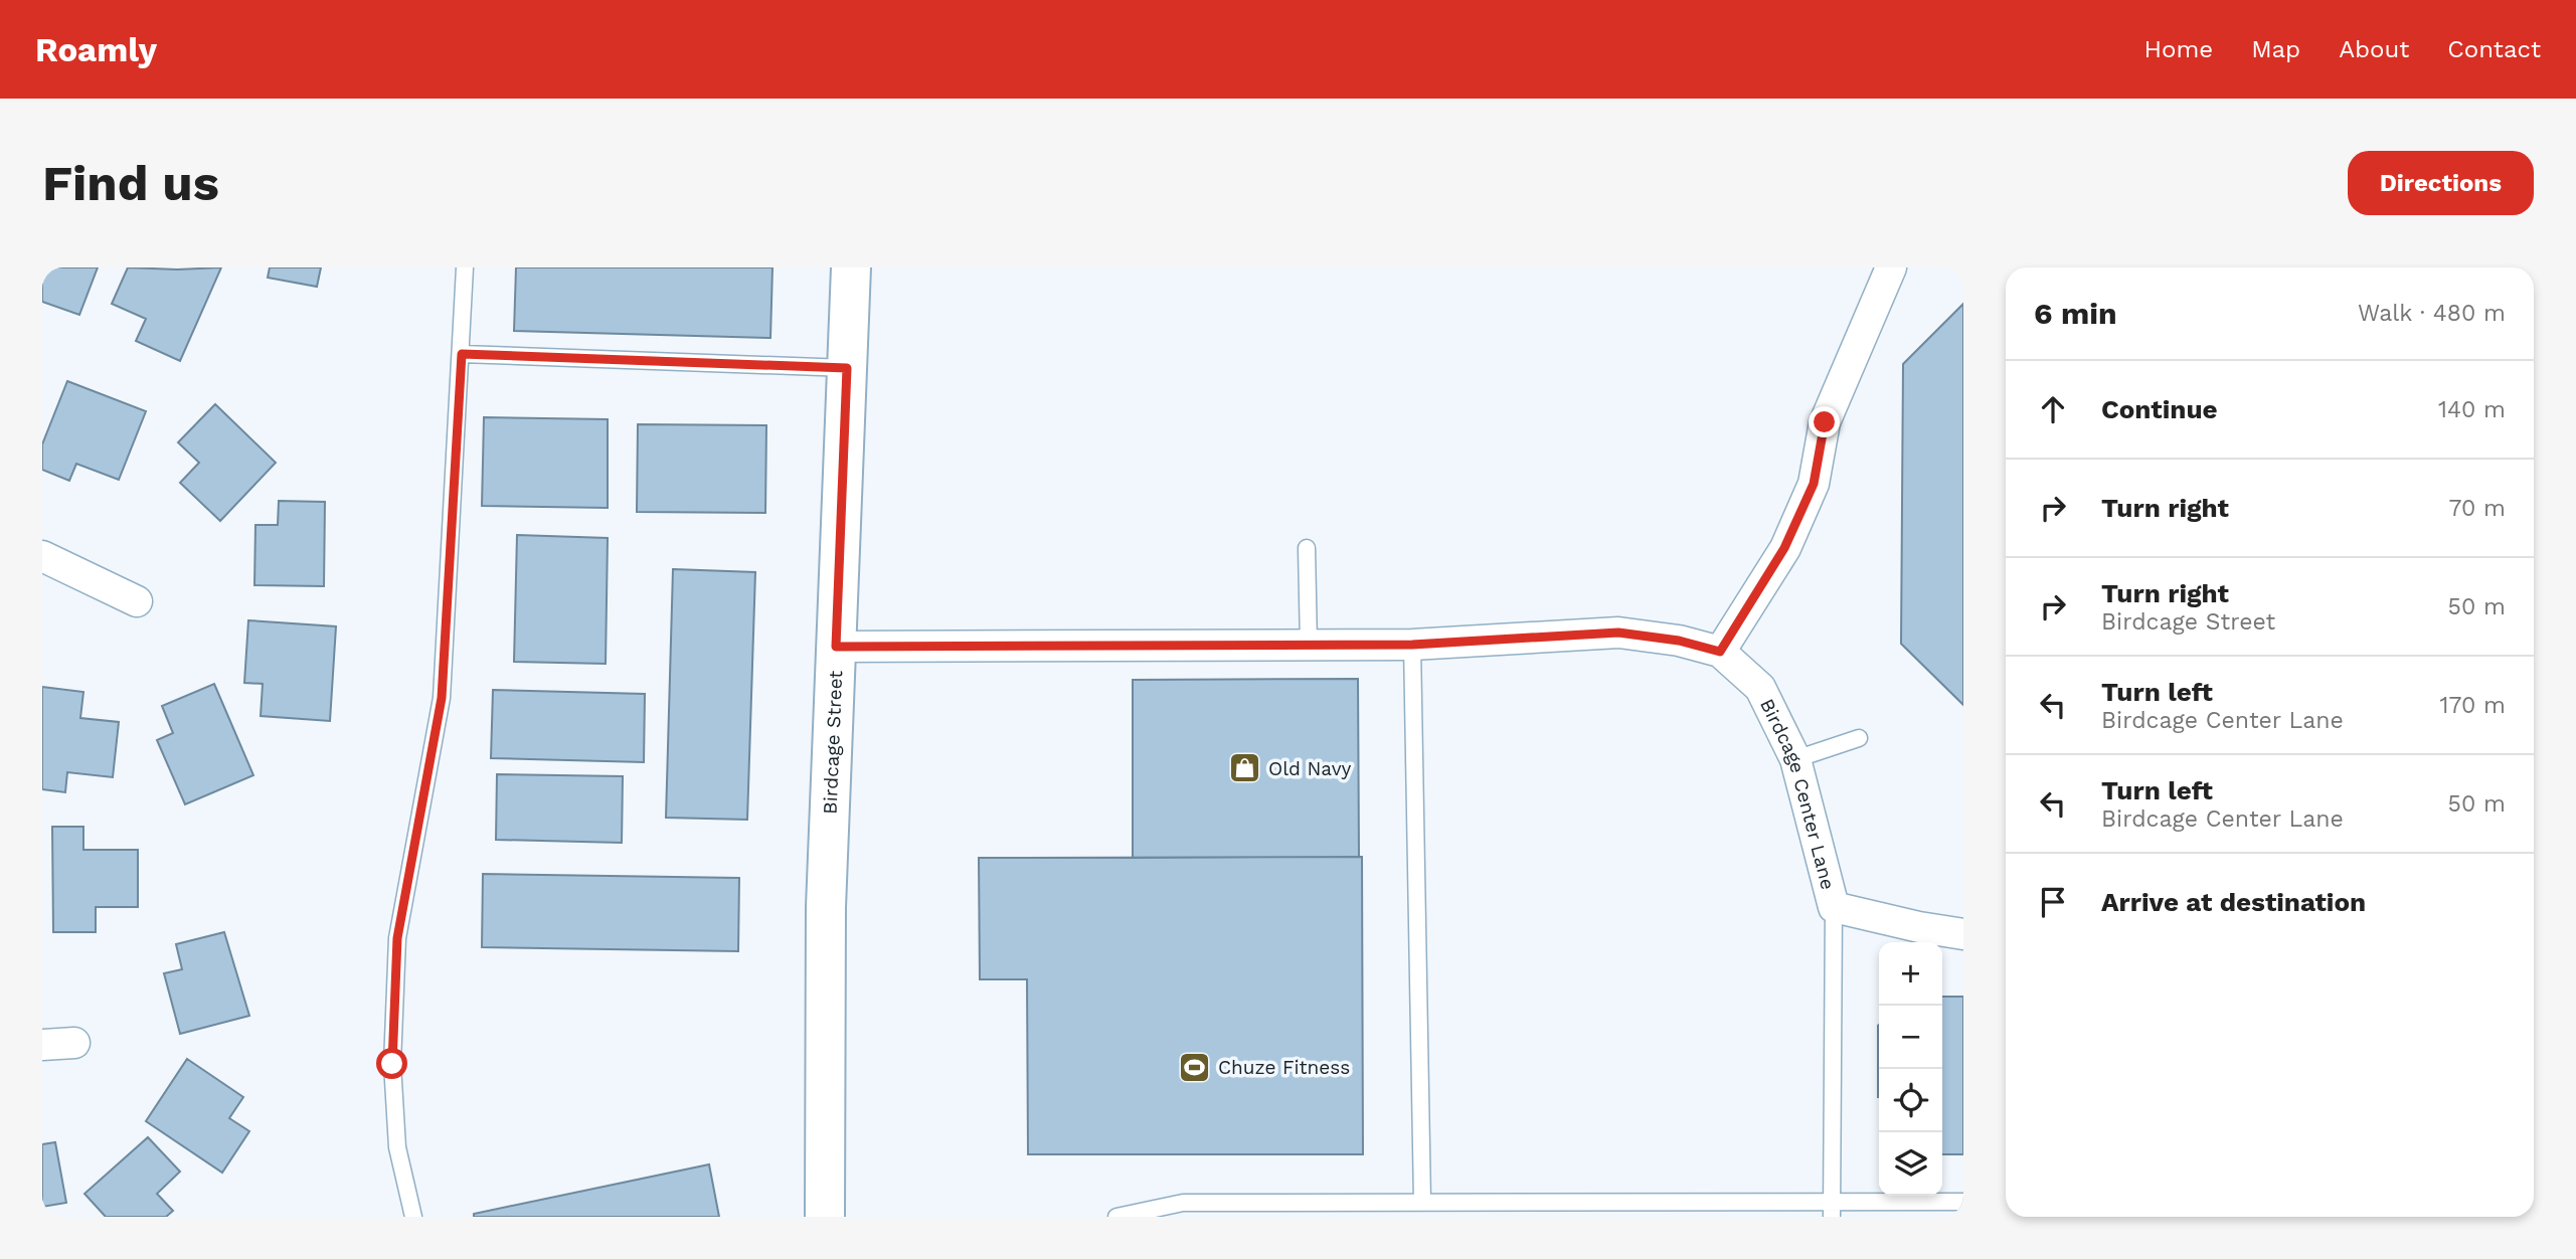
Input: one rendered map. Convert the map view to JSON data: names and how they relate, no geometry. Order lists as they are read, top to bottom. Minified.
{"streets":{"street":["Birdcage Street","Birdcage Center Lane"]},"crossings":[["Birdcage Street","Birdcage Center Lane"]],"places":{"shop":["Old Navy"],"sports":["Chuze Fitness"]},"page":{"header":"Roamly","nav":["Home","Map","About","Contact"],"buttons":"Directions","title":"Find us","heading":["6 min","Walk · 480 m"],"list":[["Continue","140 m"],["Turn right","70 m"],["Turn right","Birdcage Street","50 m"],["Turn left","Birdcage Center Lane","170 m"],["Turn left","Birdcage Center Lane","50 m"],"Arrive at destination"],"map_buttons":["+","−"]}}
